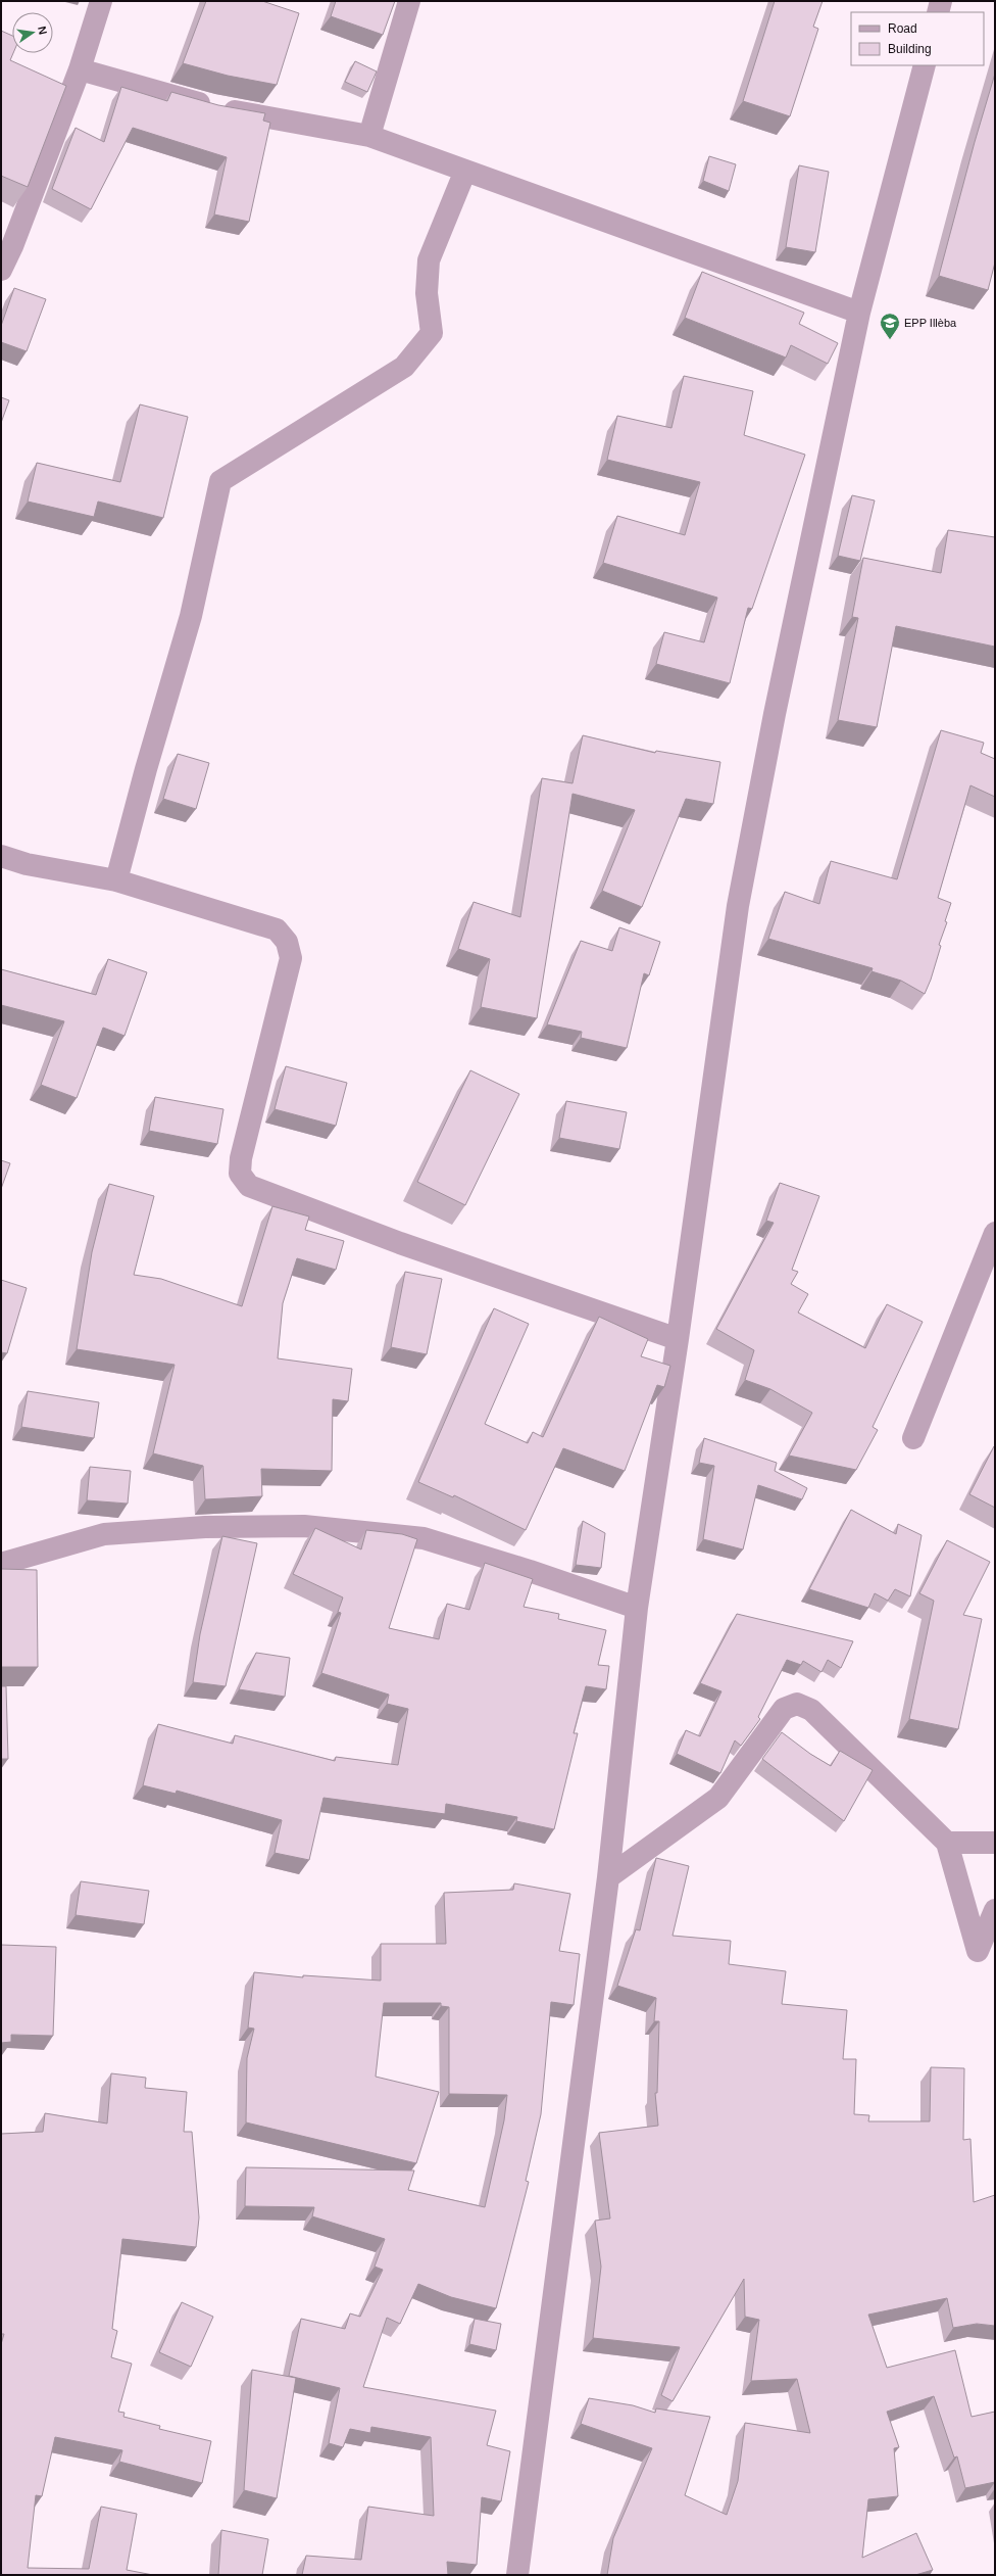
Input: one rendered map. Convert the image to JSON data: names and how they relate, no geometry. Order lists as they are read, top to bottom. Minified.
{"places":{"school or university":["EPP Illèba"]},"legend":["Road","Building"],"north":"right"}
